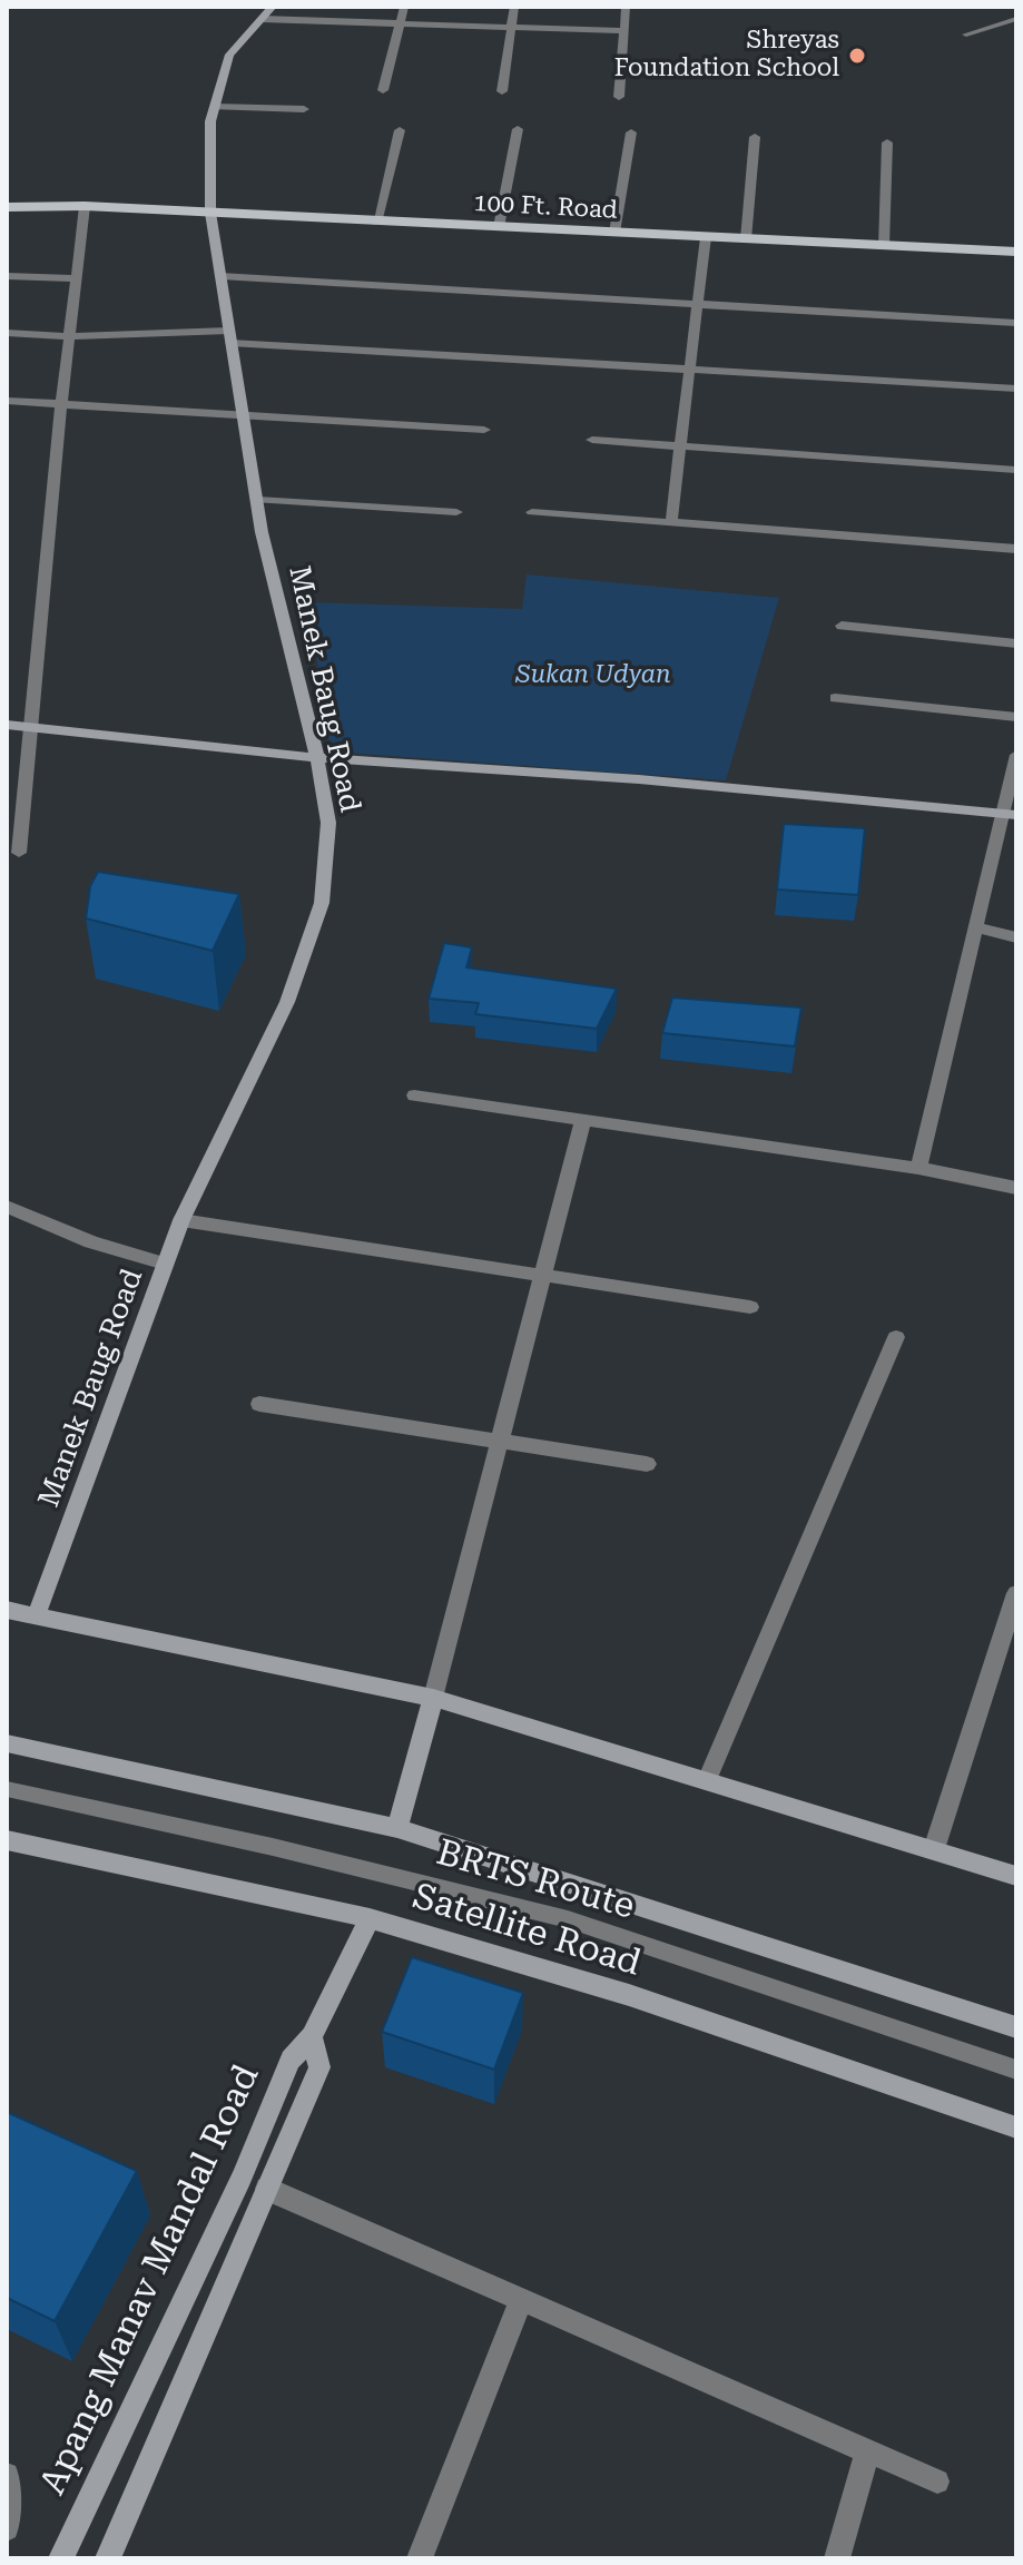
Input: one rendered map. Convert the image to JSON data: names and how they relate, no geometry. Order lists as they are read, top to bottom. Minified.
{"streets":{"main road":["100 Ft. Road"],"street":["Manek Baug Road","Satellite Road","Apang Manav Mandal Road"],"lane":["BRTS Route"]},"crossings":[["100 Ft. Road","Manek Baug Road"],["Satellite Road","Apang Manav Mandal Road"]],"parks":["Sukan Udyan"],"places":["Shreyas Foundation School"]}
